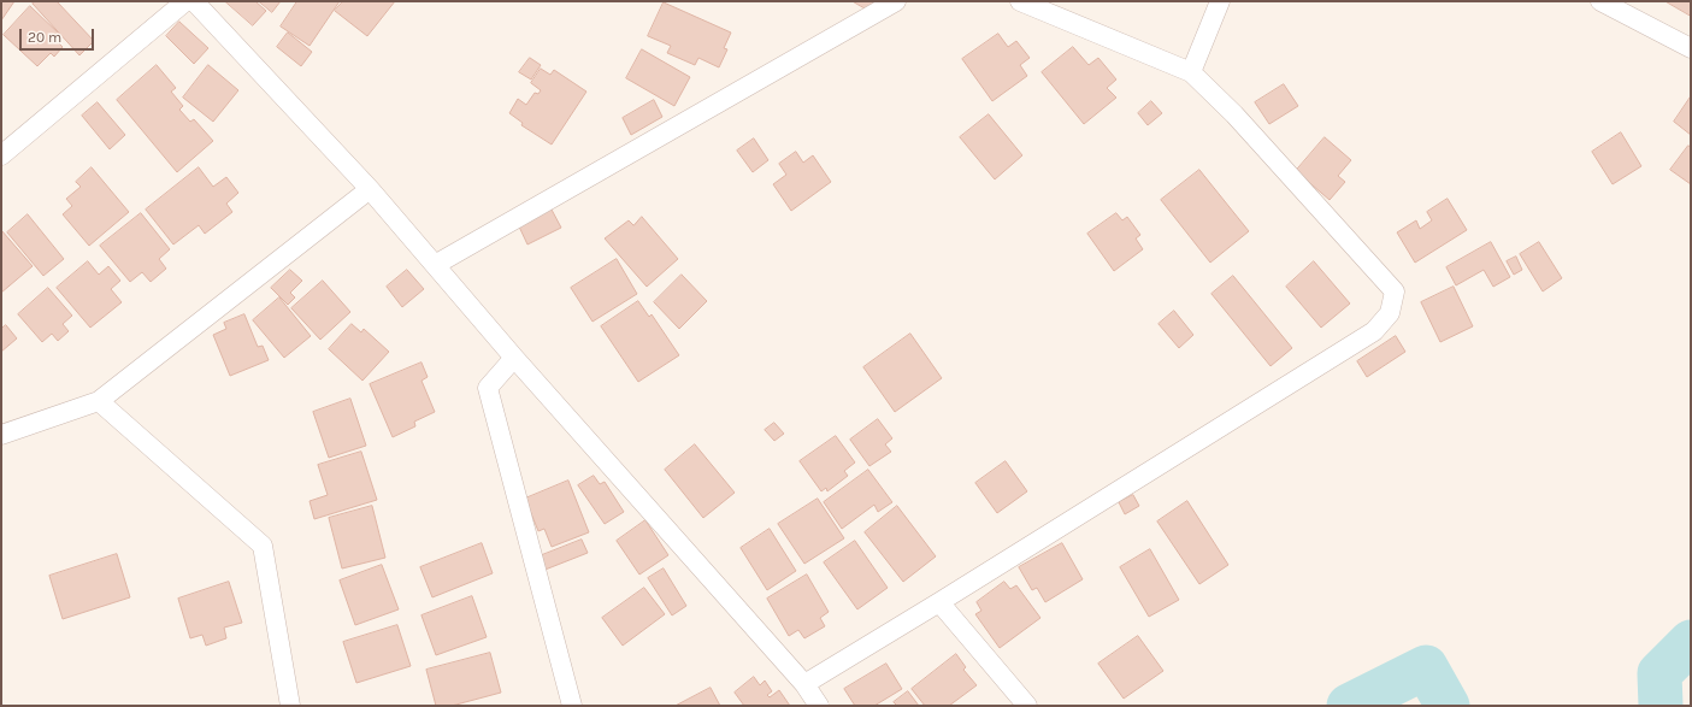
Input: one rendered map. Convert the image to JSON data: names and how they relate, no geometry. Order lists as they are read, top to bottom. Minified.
{"scale_bar":"20 m"}
